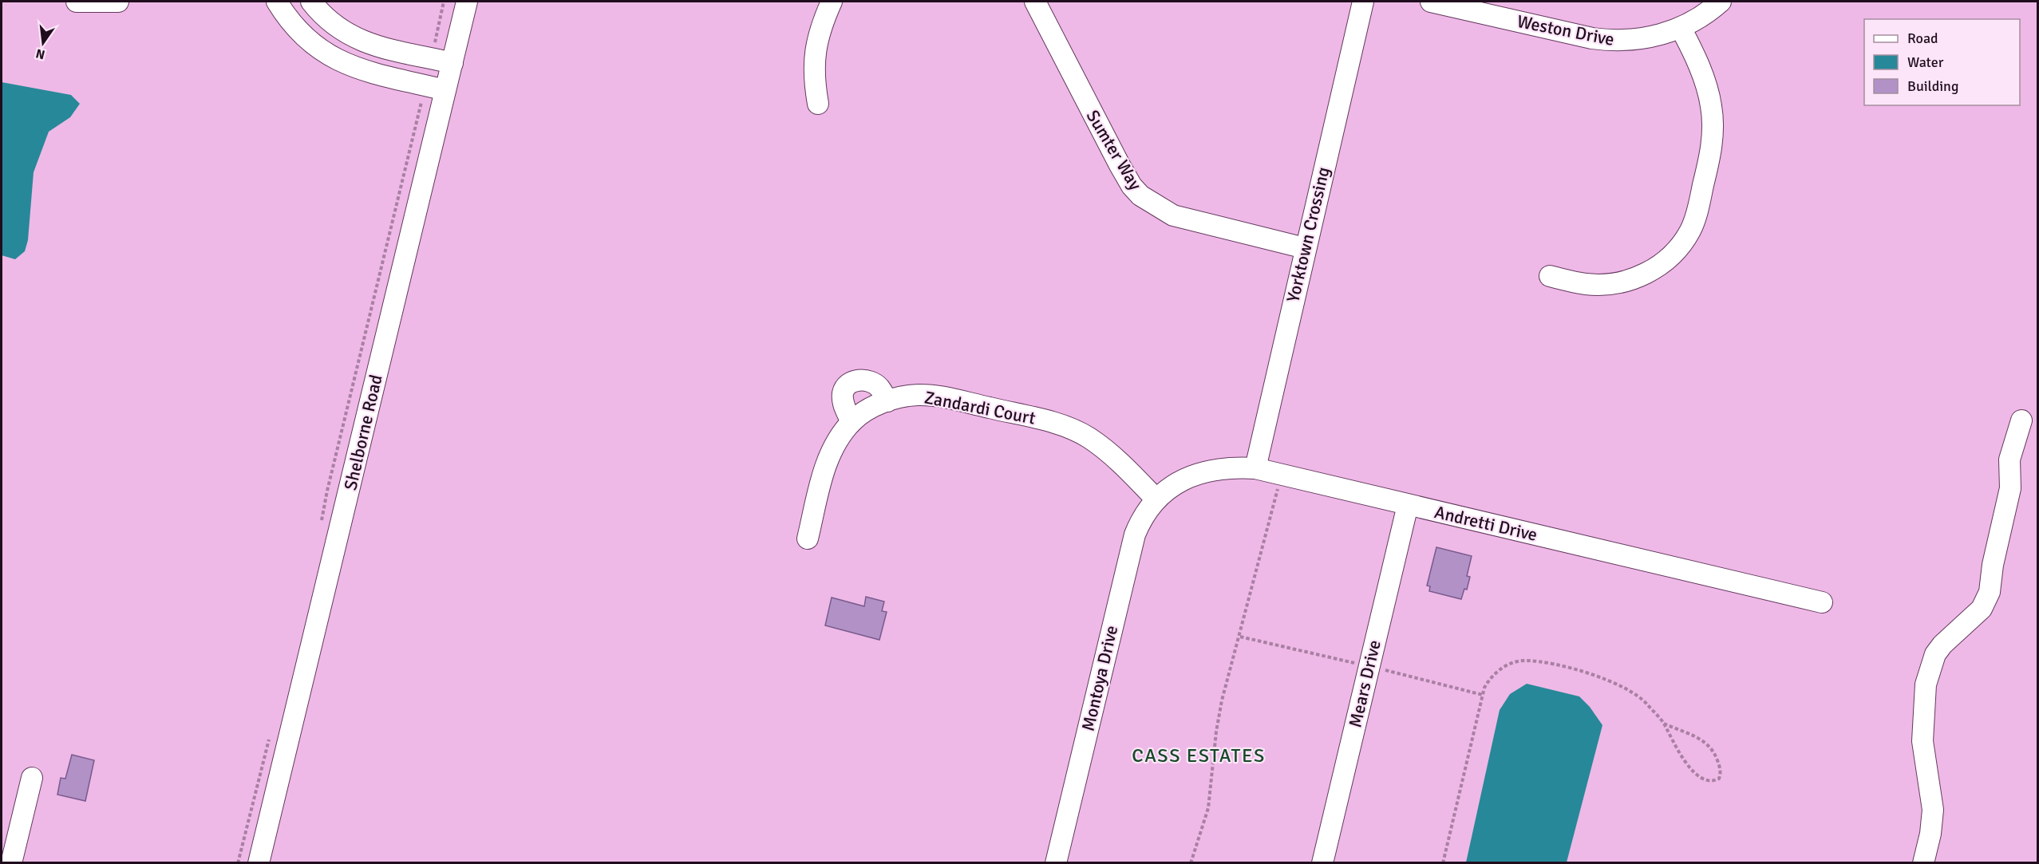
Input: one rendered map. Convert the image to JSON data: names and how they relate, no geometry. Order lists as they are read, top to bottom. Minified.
{"streets":{"street":["Weston Drive","Sumter Way","Yorktown Crossing","Zandardi Court","Shelborne Road","Andretti Drive","Montoya Drive","Mears Drive"]},"crossings":[["Sumter Way","Yorktown Crossing"],["Yorktown Crossing","Andretti Drive"],["Zandardi Court","Andretti Drive"],["Zandardi Court","Montoya Drive"],["Andretti Drive","Montoya Drive"],["Andretti Drive","Mears Drive"]],"districts":["CASS ESTATES"],"legend":["Road","Water","Building"],"north":"bottom"}
